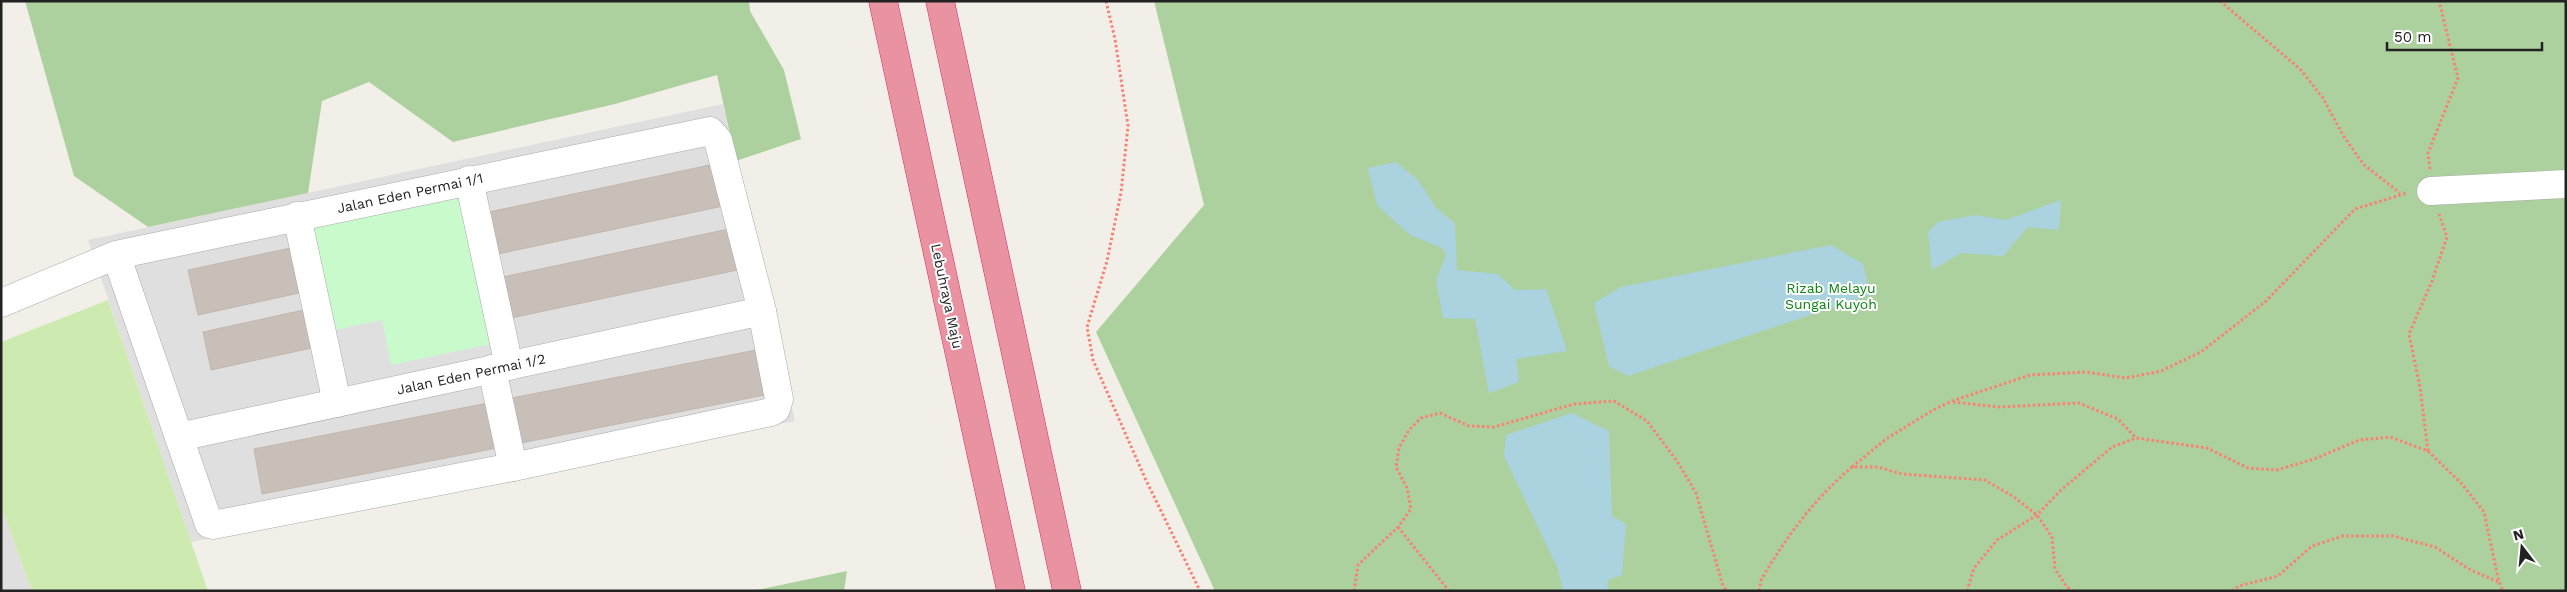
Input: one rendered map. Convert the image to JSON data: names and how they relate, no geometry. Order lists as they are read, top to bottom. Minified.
{"streets":{"highway":["Lebuhraya Maju"],"street":["Jalan Eden Permai 1/1","Jalan Eden Permai 1/2"]},"crossings":[["Jalan Eden Permai 1/1","Jalan Eden Permai 1/2"]],"parks":["Rizab Melayu Sungai Kuyoh"],"scale_bar":"50 m","north":"top"}
